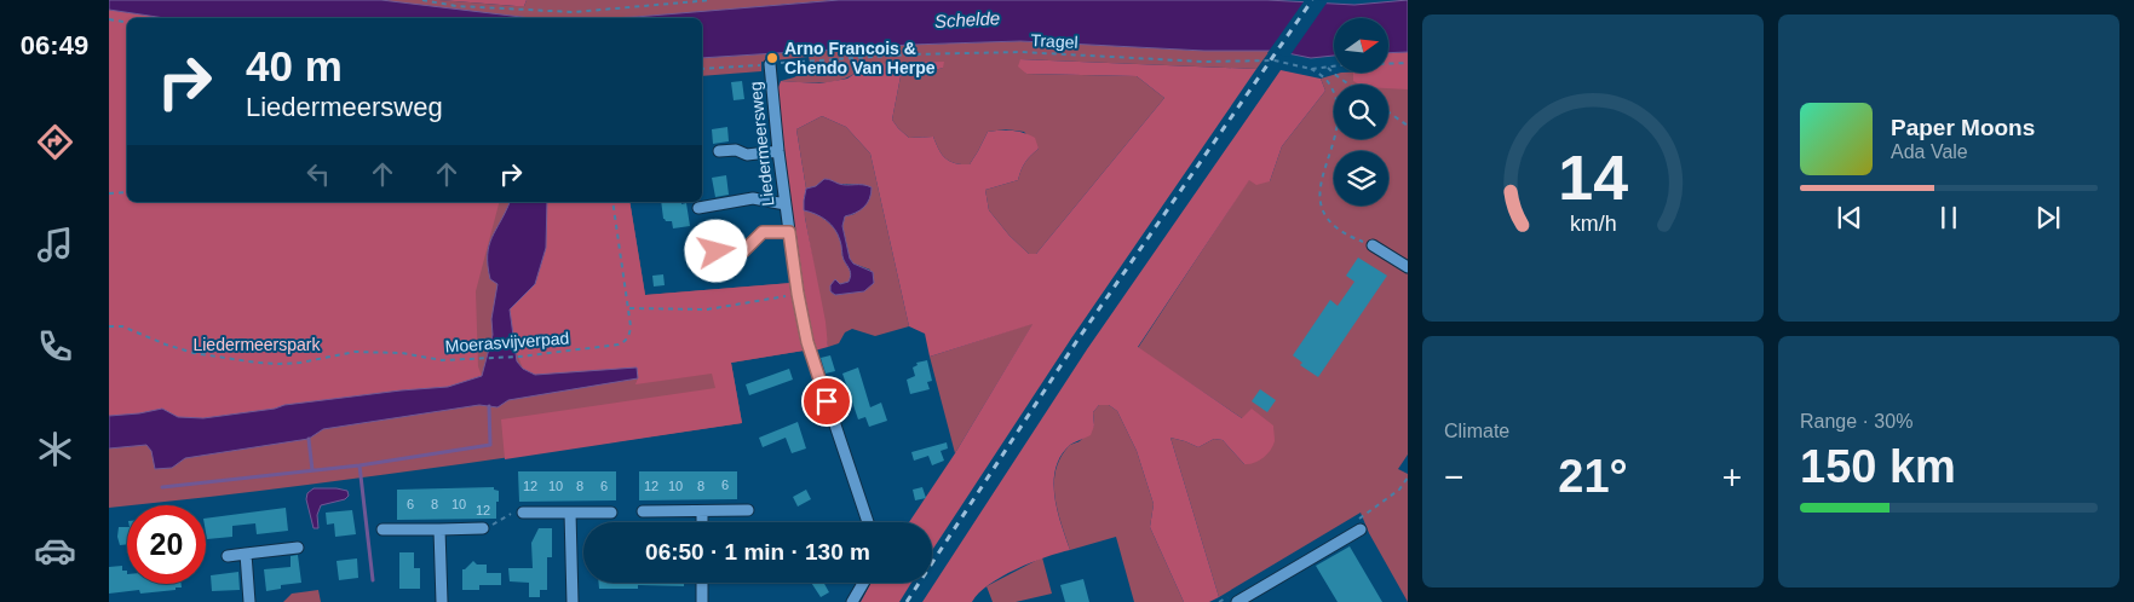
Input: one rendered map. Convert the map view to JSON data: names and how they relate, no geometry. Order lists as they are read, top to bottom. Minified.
{"streets":{"street":["Liedermeersweg"],"path":["Tragel","Moerasvijverpad"]},"crossings":[["Tragel","Liedermeersweg"]],"water":["Schelde"],"parks":["Liedermeerspark"],"places":["Arno Francois & Chendo Van Herpe"],"house_numbers":["6","12","10","8","6","12","10","8","6","8","10","12"],"north":"right","page":{"tabs":"06:49","turn":["40 m","Liedermeersweg"],"song":["Paper Moons","Ada Vale"],"tile":["Climate",["Range · 30%","150 km"]],"heat":["−","21°","+"],"limit":"20","trip":"06:50 · 1 min · 130 m","gauge":["14","km/h"]}}
